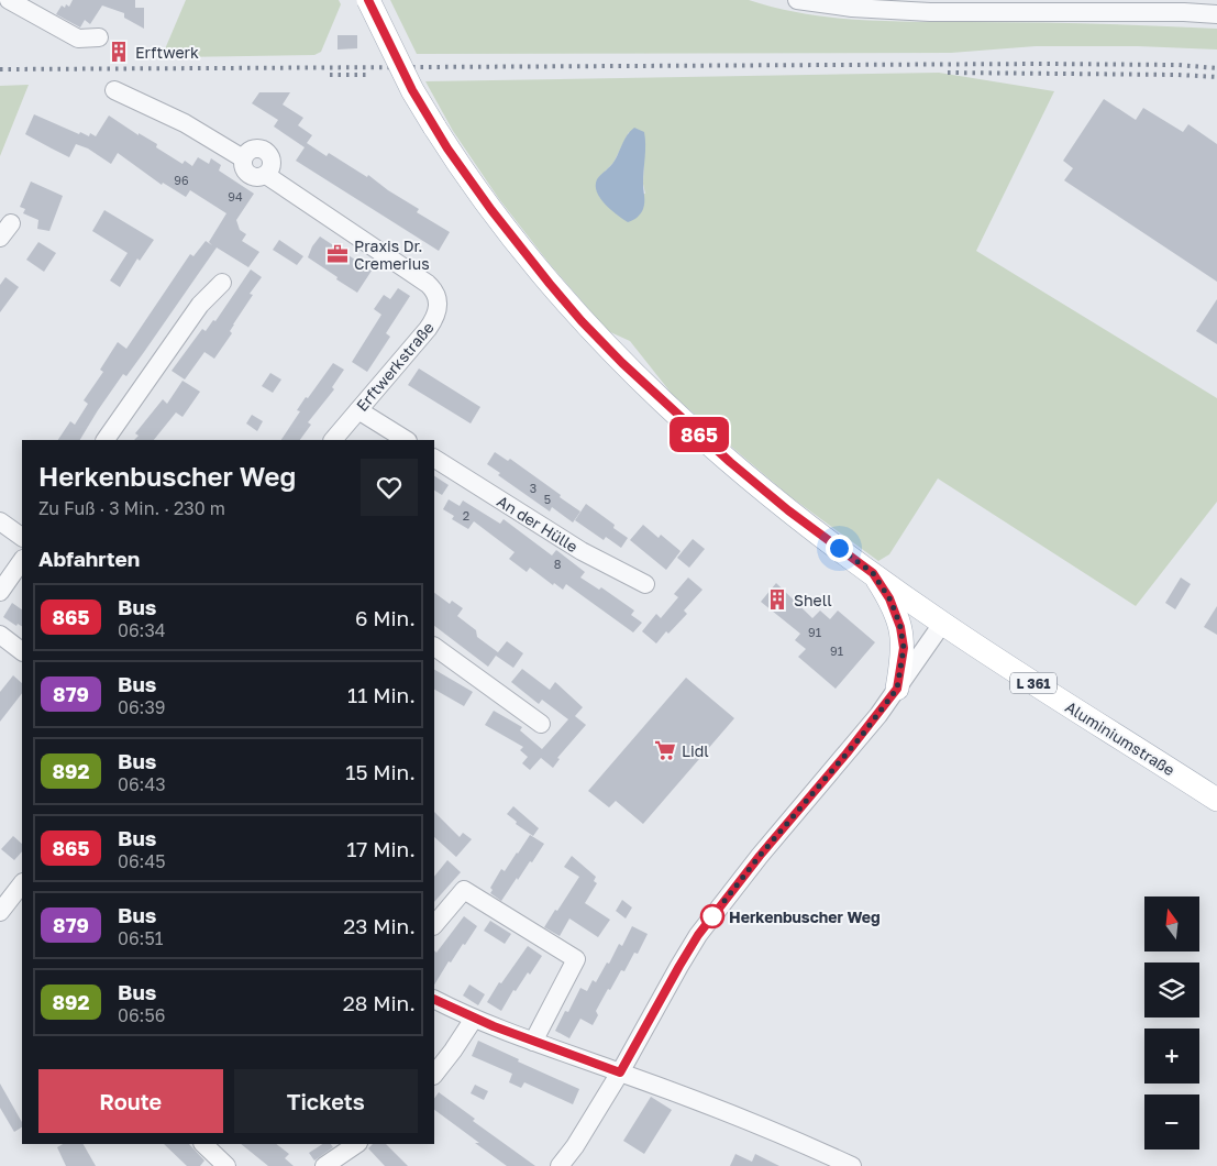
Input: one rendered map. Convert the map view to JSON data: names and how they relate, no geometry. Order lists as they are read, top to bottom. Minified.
{"streets":{"main road":["L 361","Aluminiumstraße"],"street":["Erftwerkstraße","An der Hülle"]},"places":{"building":["Erftwerk","Shell"],"office":["Praxis Dr. Cremerius"],"supermarket":["Lidl"],"other":["Herkenbuscher Weg"]},"lines":["bus line 865"],"house_numbers":["96","94","3","5","2","8","91","91"],"north":"top","page":{"on_map":"865","heading":[["Herkenbuscher Weg","Zu Fuß · 3 Min. · 230 m"],"Abfahrten"],"list":[{"mark":"865","name":"Bus","note":"06:34","value":"6 Min."},{"mark":"879","name":"Bus","note":"06:39","value":"11 Min."},{"mark":"892","name":"Bus","note":"06:43","value":"15 Min."},{"mark":"865","name":"Bus","note":"06:45","value":"17 Min."},{"mark":"879","name":"Bus","note":"06:51","value":"23 Min."},{"mark":"892","name":"Bus","note":"06:56","value":"28 Min."}],"map_buttons":["+","−"],"buttons":["Route","Tickets"]}}
